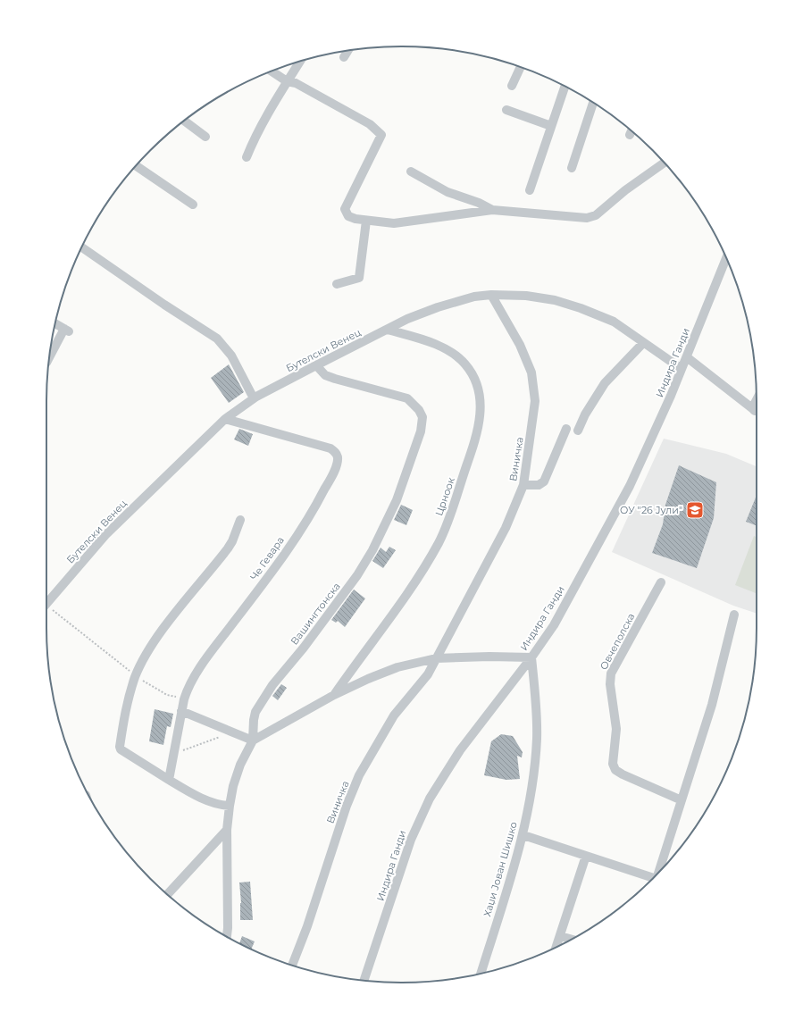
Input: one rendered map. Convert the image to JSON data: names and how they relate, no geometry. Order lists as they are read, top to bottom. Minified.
{"streets":{"street":["Бутелски Венец","Индира Ганди","Виничка","Црноок","Че Гевара","Вашингтонска","Овчеполска","Хаџи Јован Шишко"]},"crossings":[["Бутелски Венец","Индира Ганди"],["Бутелски Венец","Виничка"],["Бутелски Венец","Црноок"],["Бутелски Венец","Че Гевара"],["Бутелски Венец","Вашингтонска"],["Индира Ганди","Хаџи Јован Шишко"]],"places":{"school or university":["ОУ \"26 Јули\""]}}
